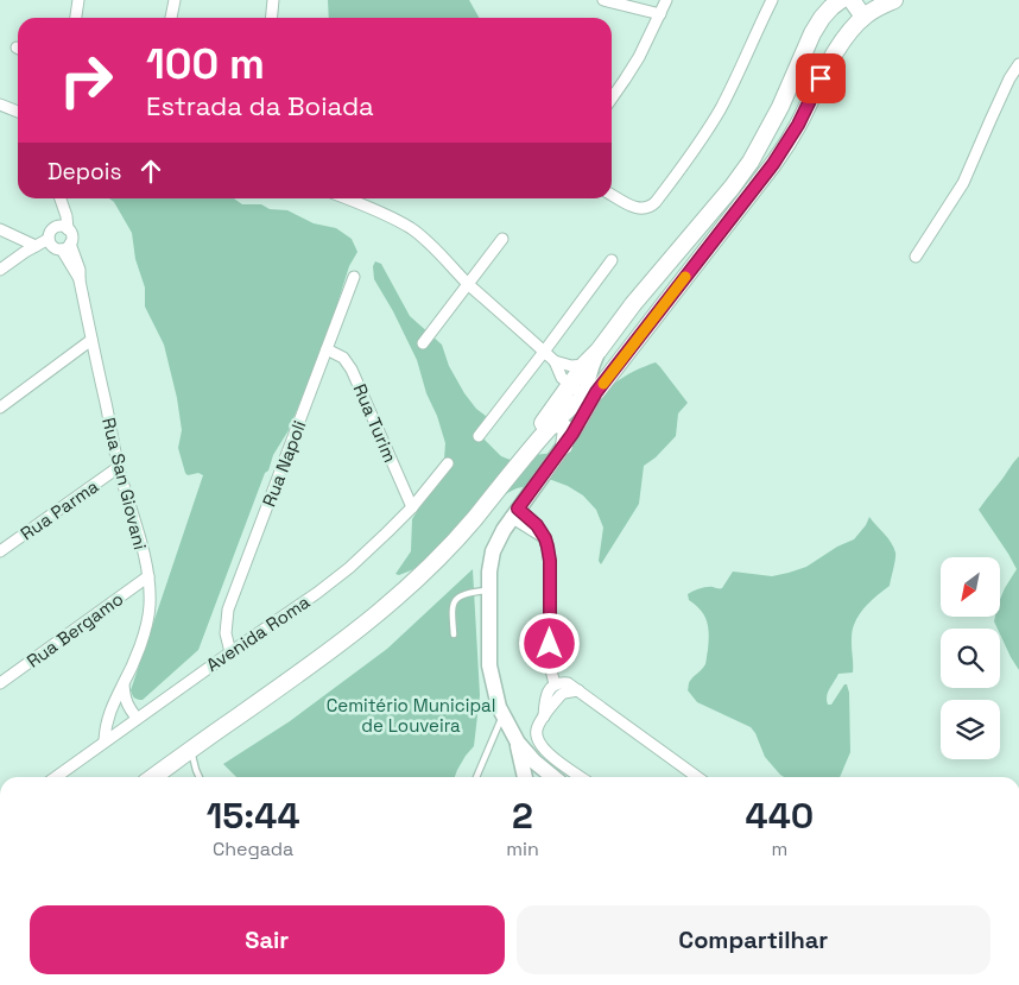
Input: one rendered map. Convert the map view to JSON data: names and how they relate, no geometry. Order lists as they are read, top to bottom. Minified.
{"streets":{"street":["Rua Turim","Rua Napoli","Rua San Giovani","Rua Parma","Rua Bergamo","Avenida Roma"]},"crossings":[["Rua Turim","Rua Napoli"],["Rua Turim","Avenida Roma"],["Rua Napoli","Avenida Roma"],["Rua San Giovani","Rua Parma"],["Rua San Giovani","Rua Bergamo"],["Rua San Giovani","Avenida Roma"]],"parks":["Cemitério Municipal de Louveira"],"north":"bottom left","page":{"turn":["100 m","Estrada da Boiada"],"then":"Depois","eta":["15:44","Chegada","2","min","440","m"],"buttons":["Sair","Compartilhar"]}}
